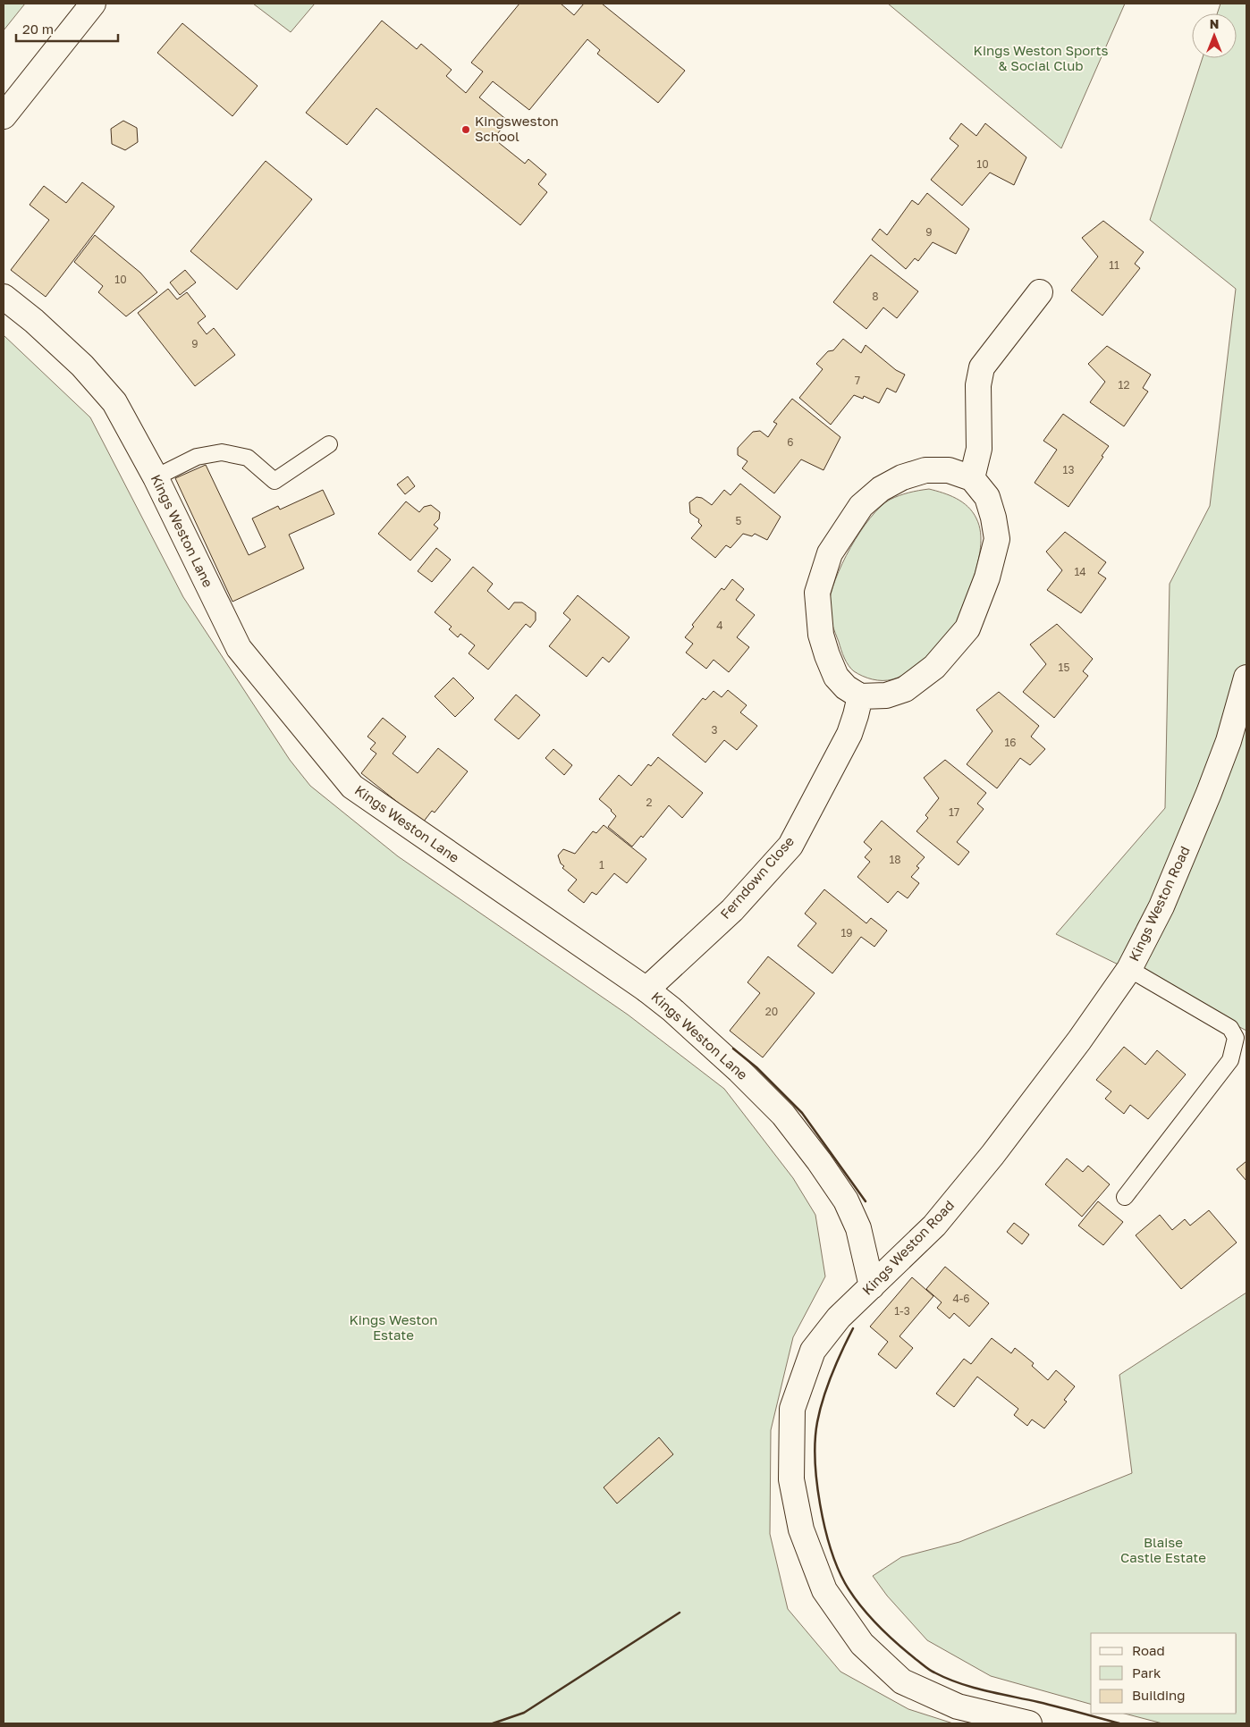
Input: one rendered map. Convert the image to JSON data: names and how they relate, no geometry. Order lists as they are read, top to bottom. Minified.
{"streets":{"street":["Kings Weston Lane","Ferndown Close","Kings Weston Road"]},"crossings":[["Kings Weston Lane","Ferndown Close"],["Kings Weston Lane","Kings Weston Road"]],"parks":["Kings Weston Sports & Social Club","Kings Weston Estate","Blaise Castle Estate"],"places":["Kingsweston School"],"house_numbers":["10","9","11","10","8","9","7","12","6","13","5","14","4","15","3","16","2","17","18","1","19","20","4-6","1-3"],"legend":["Road","Park","Building"],"scale_bar":"20 m","north":"top"}
